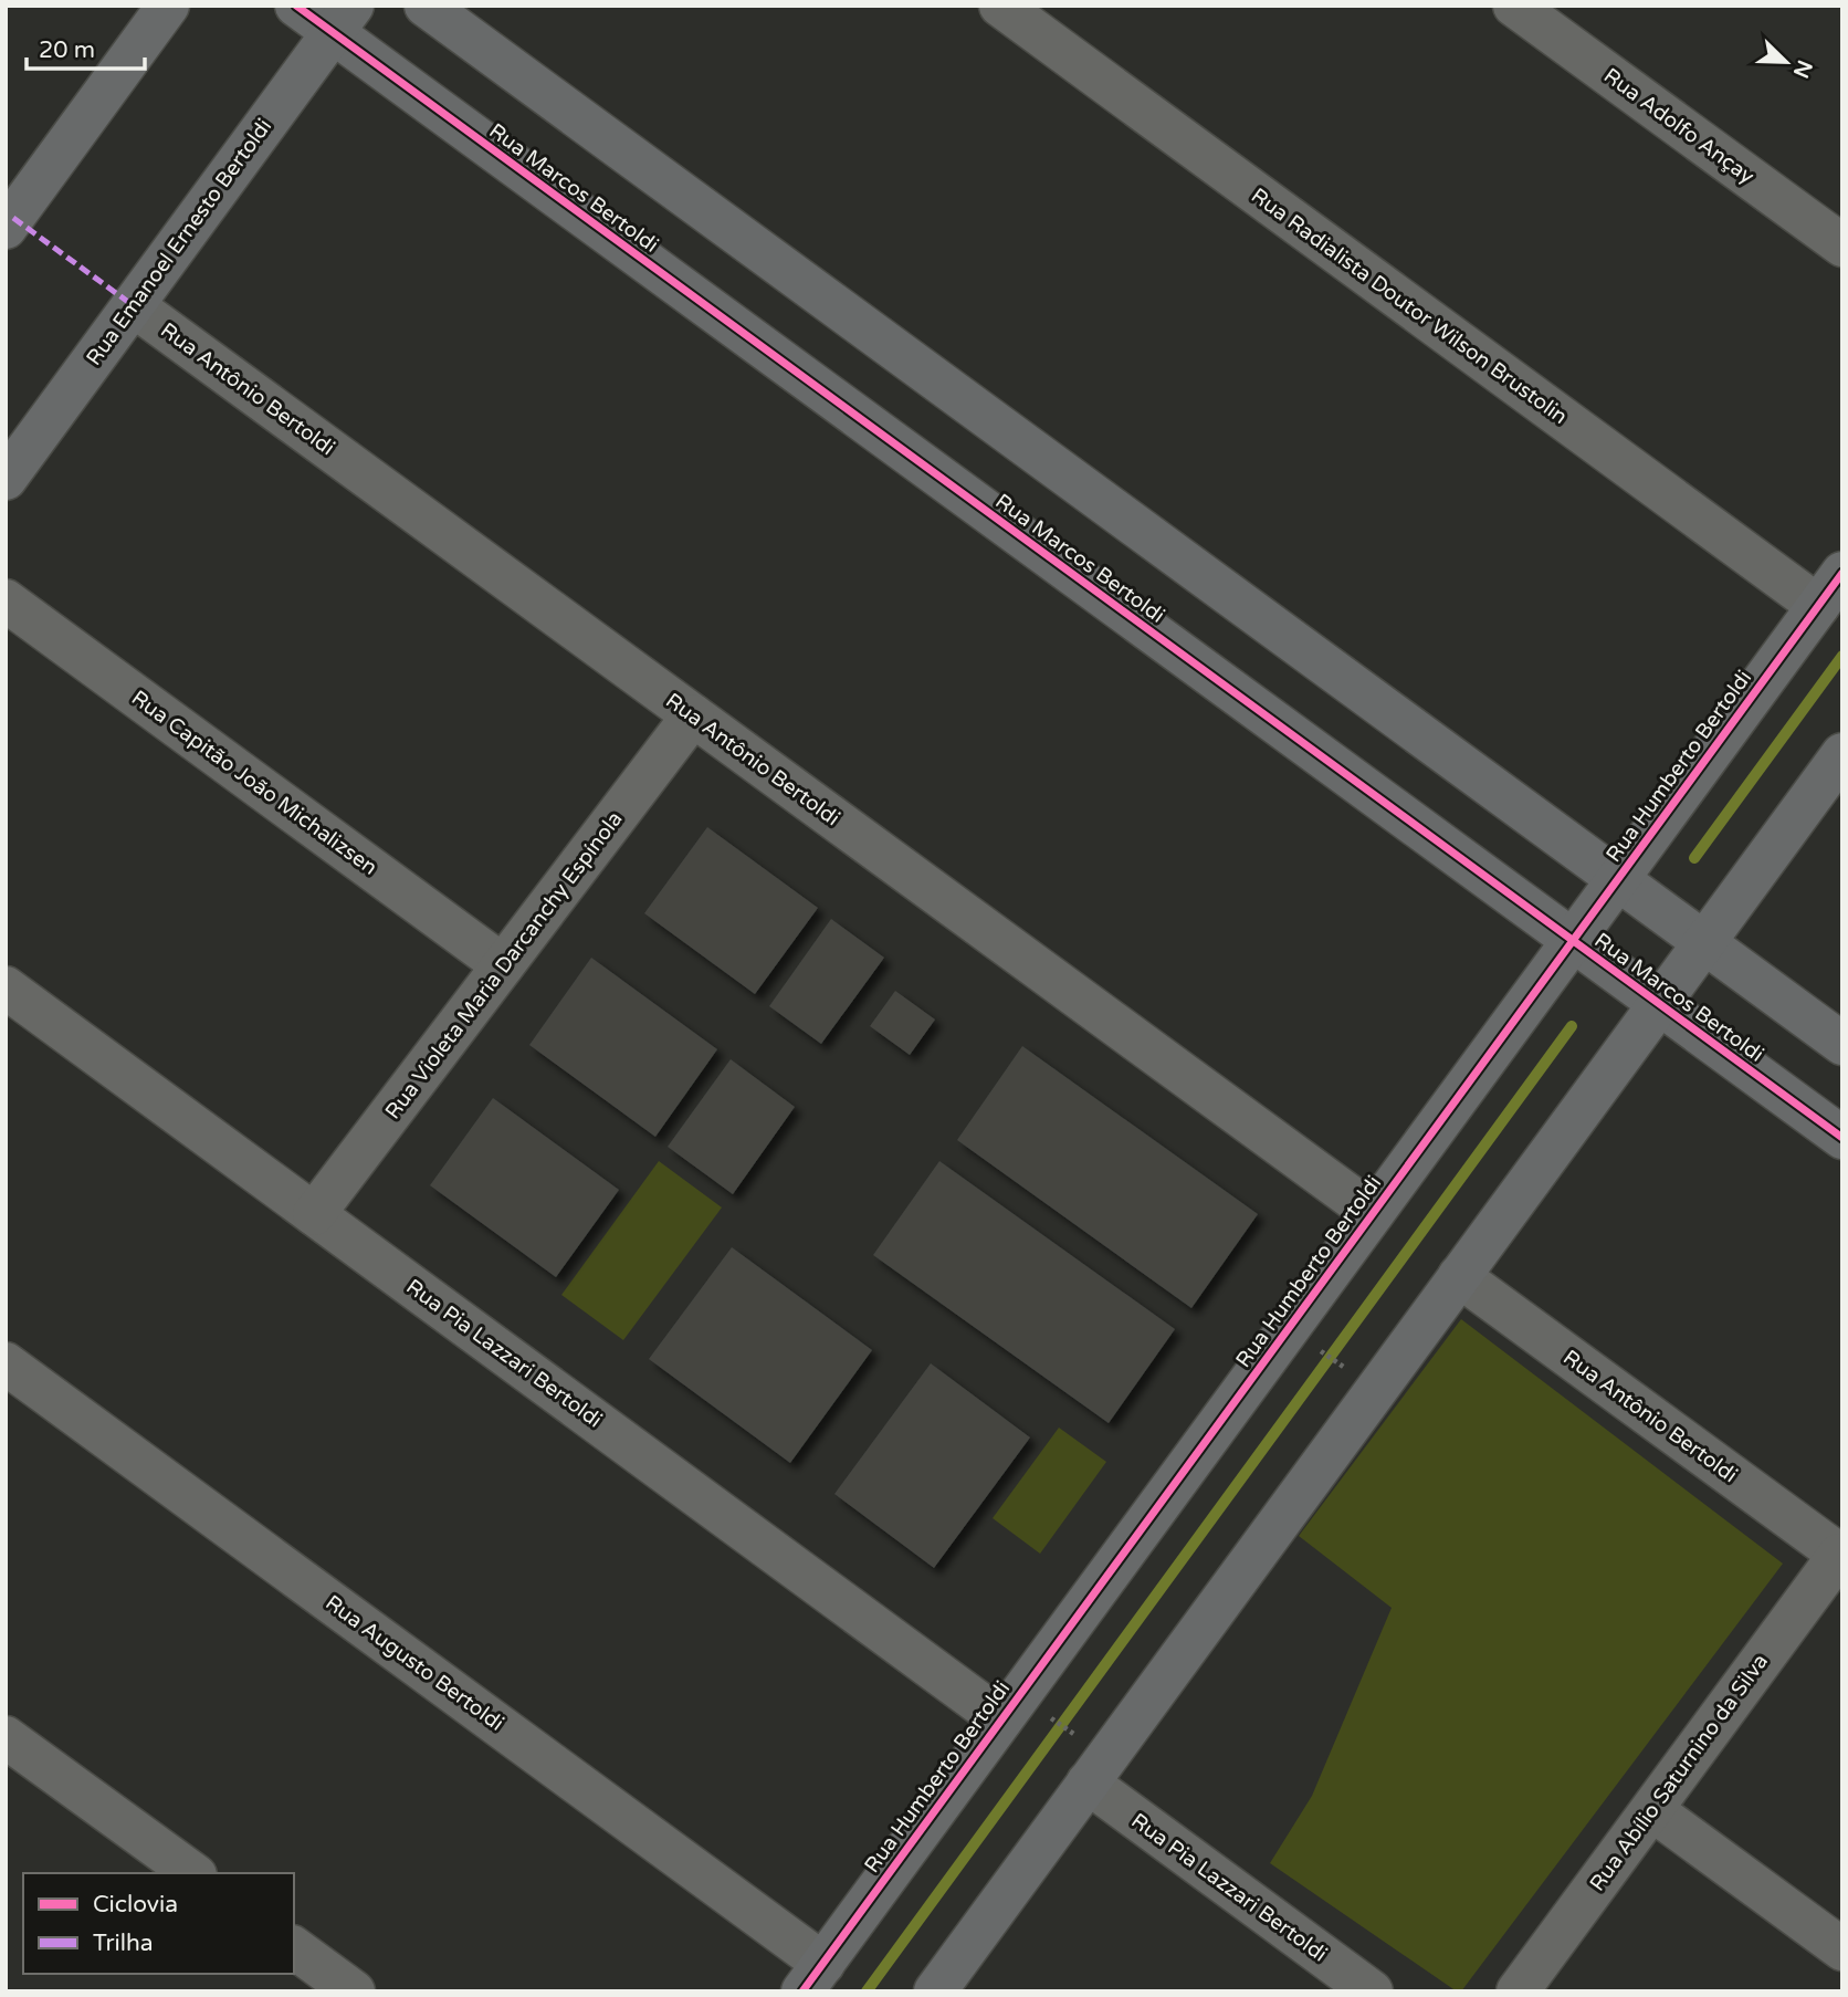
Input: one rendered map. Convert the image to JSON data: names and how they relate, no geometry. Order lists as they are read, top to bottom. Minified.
{"streets":{"street":["Rua Adolfo Ançay","Rua Marcos Bertoldi","Rua Emanoel Ernesto Bertoldi","Rua Radialista Doutor Wilson Brustolin","Rua Antônio Bertoldi","Rua Humberto Bertoldi","Rua Capitão João Michalizsen","Rua Violeta Maria Darcanchy Espínola","Rua Pia Lazzari Bertoldi","Rua Augusto Bertoldi","Rua Abílio Saturnino da Silva"]},"crossings":[["Rua Marcos Bertoldi","Rua Emanoel Ernesto Bertoldi"],["Rua Marcos Bertoldi","Rua Humberto Bertoldi"],["Rua Emanoel Ernesto Bertoldi","Rua Antônio Bertoldi"],["Rua Radialista Doutor Wilson Brustolin","Rua Humberto Bertoldi"],["Rua Antônio Bertoldi","Rua Humberto Bertoldi"],["Rua Antônio Bertoldi","Rua Violeta Maria Darcanchy Espínola"],["Rua Antônio Bertoldi","Rua Abílio Saturnino da Silva"],["Rua Humberto Bertoldi","Rua Pia Lazzari Bertoldi"],["Rua Humberto Bertoldi","Rua Augusto Bertoldi"],["Rua Capitão João Michalizsen","Rua Violeta Maria Darcanchy Espínola"],["Rua Violeta Maria Darcanchy Espínola","Rua Pia Lazzari Bertoldi"]],"legend":["Ciclovia","Trilha"],"scale_bar":"20 m","north":"bottom right"}
